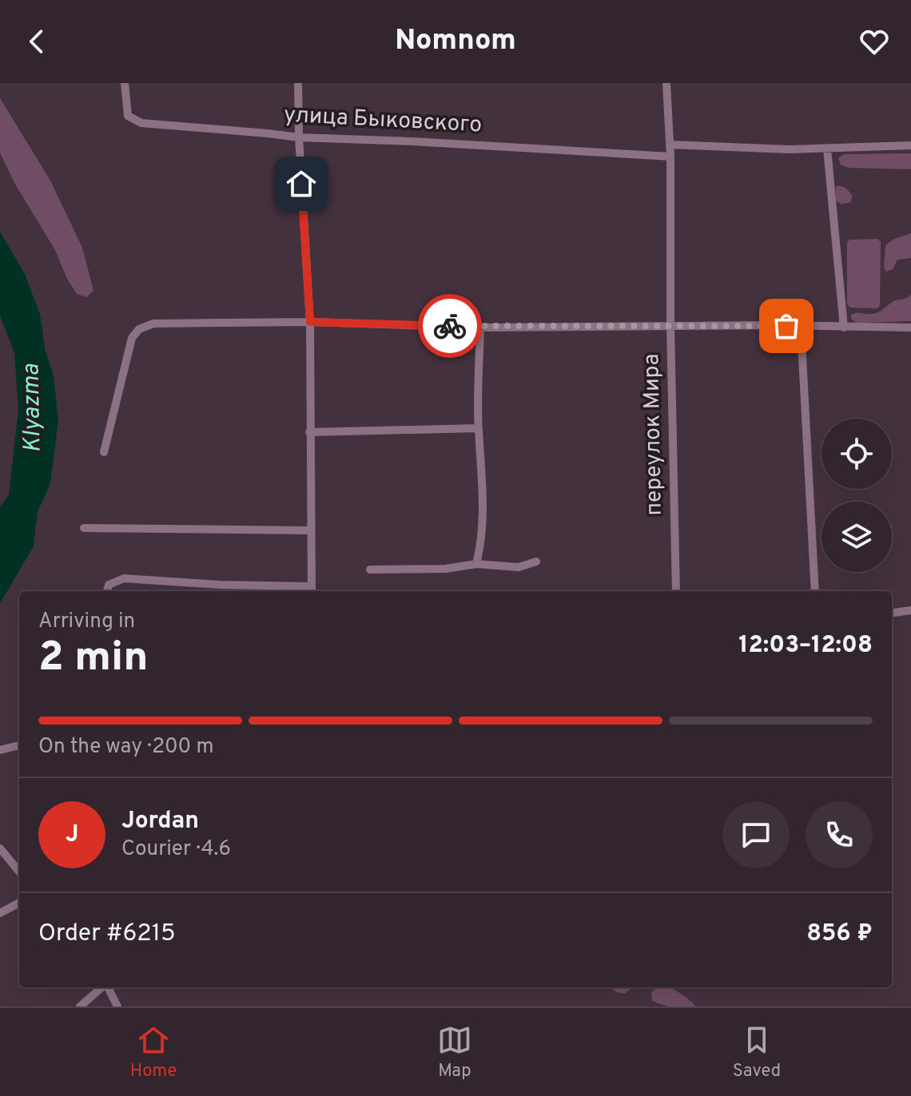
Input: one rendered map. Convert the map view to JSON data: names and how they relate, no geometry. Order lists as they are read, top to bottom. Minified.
{"streets":{"street":["улица Быковского","переулок Мира"]},"crossings":[["улица Быковского","переулок Мира"]],"water":["Klyazma"],"page":{"header":"Nomnom","heading":["2 min","Arriving in","12:03–12:08"],"panel":["Jordan","Courier · 4.6","Order #6215","856 ₽"],"bar":"On the way · 200 m","round":"J","tabs":["Home","Map","Saved"]}}
